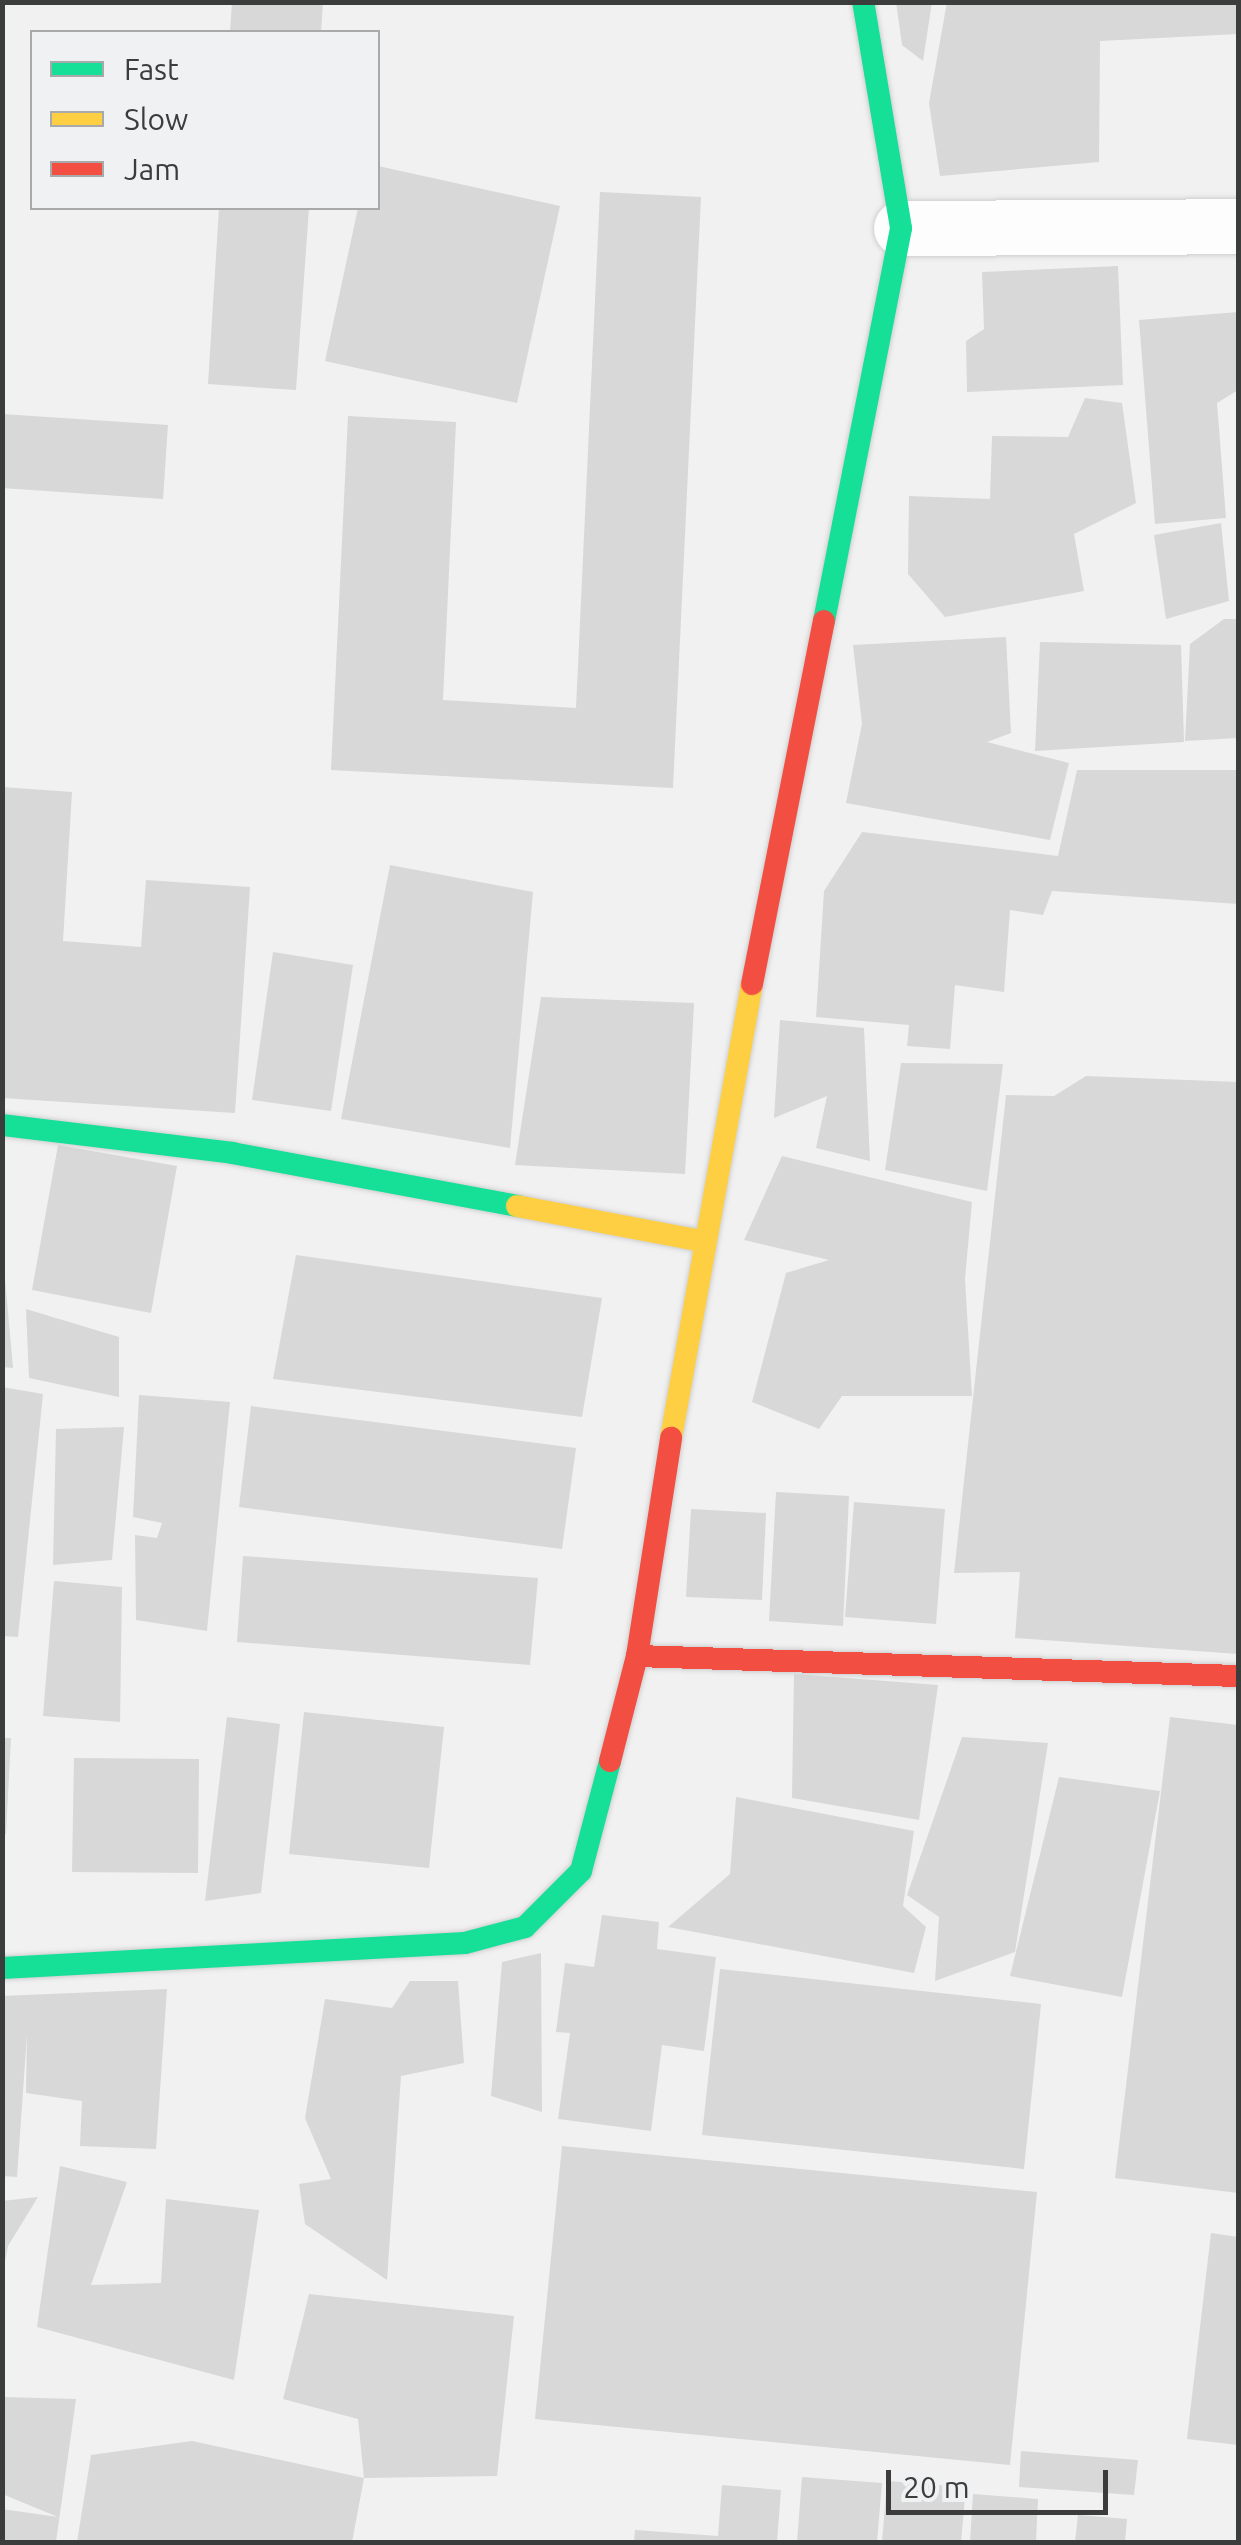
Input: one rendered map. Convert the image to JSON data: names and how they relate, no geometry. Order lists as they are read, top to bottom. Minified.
{"legend":["Fast","Slow","Jam"],"scale_bar":"20 m"}
